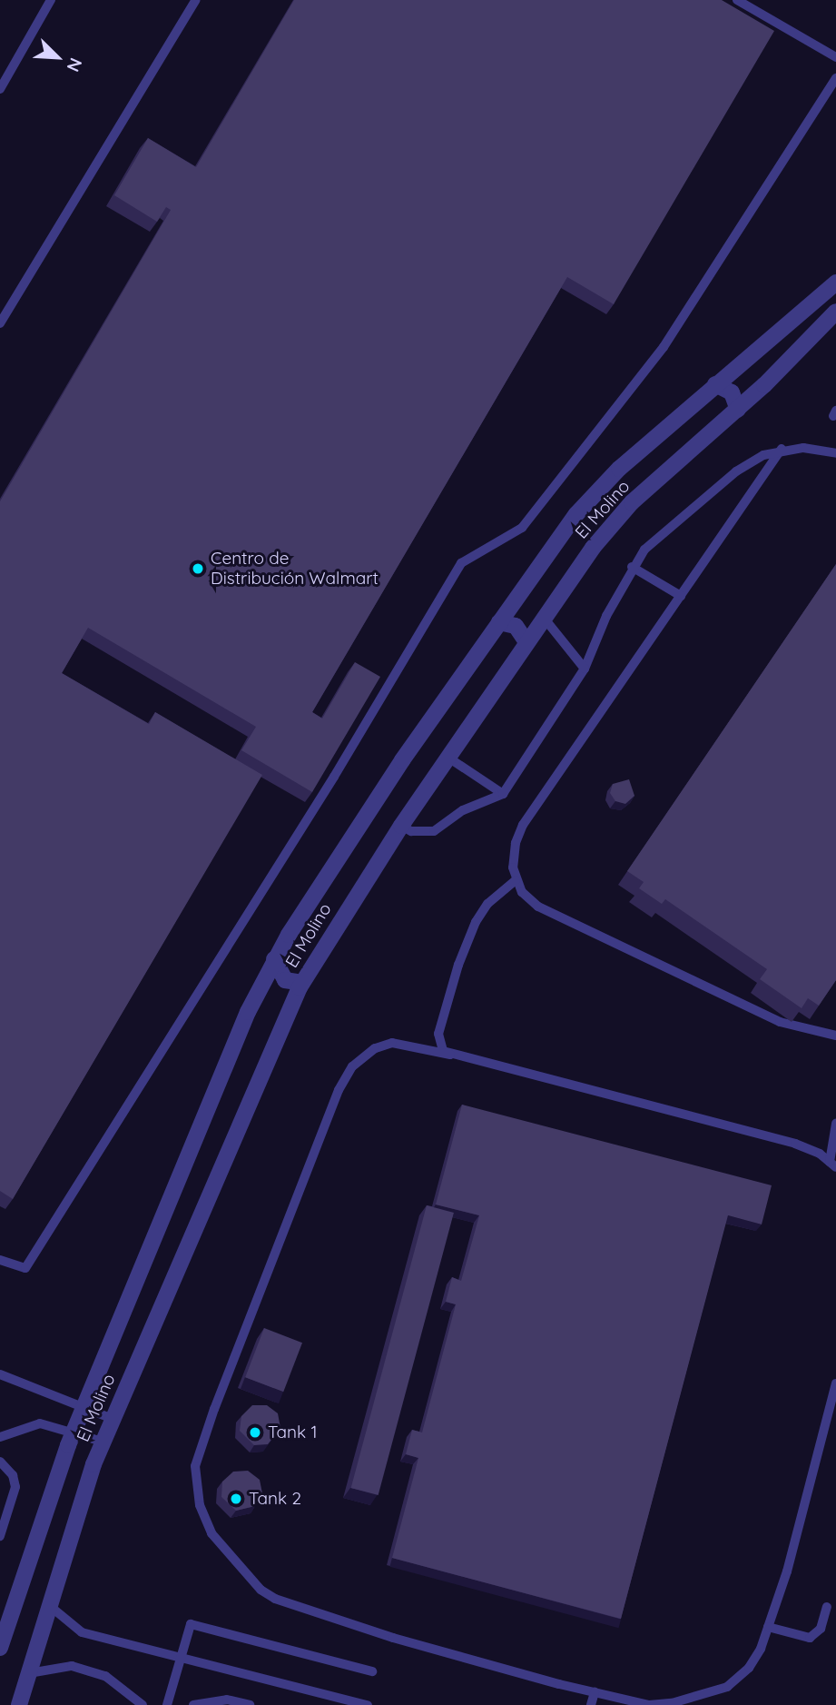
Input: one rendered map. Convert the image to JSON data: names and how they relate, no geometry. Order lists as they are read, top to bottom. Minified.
{"streets":{"street":["El Molino"]},"places":["Centro de Distribución Walmart","Tank 1","Tank 2"],"north":"bottom right"}
